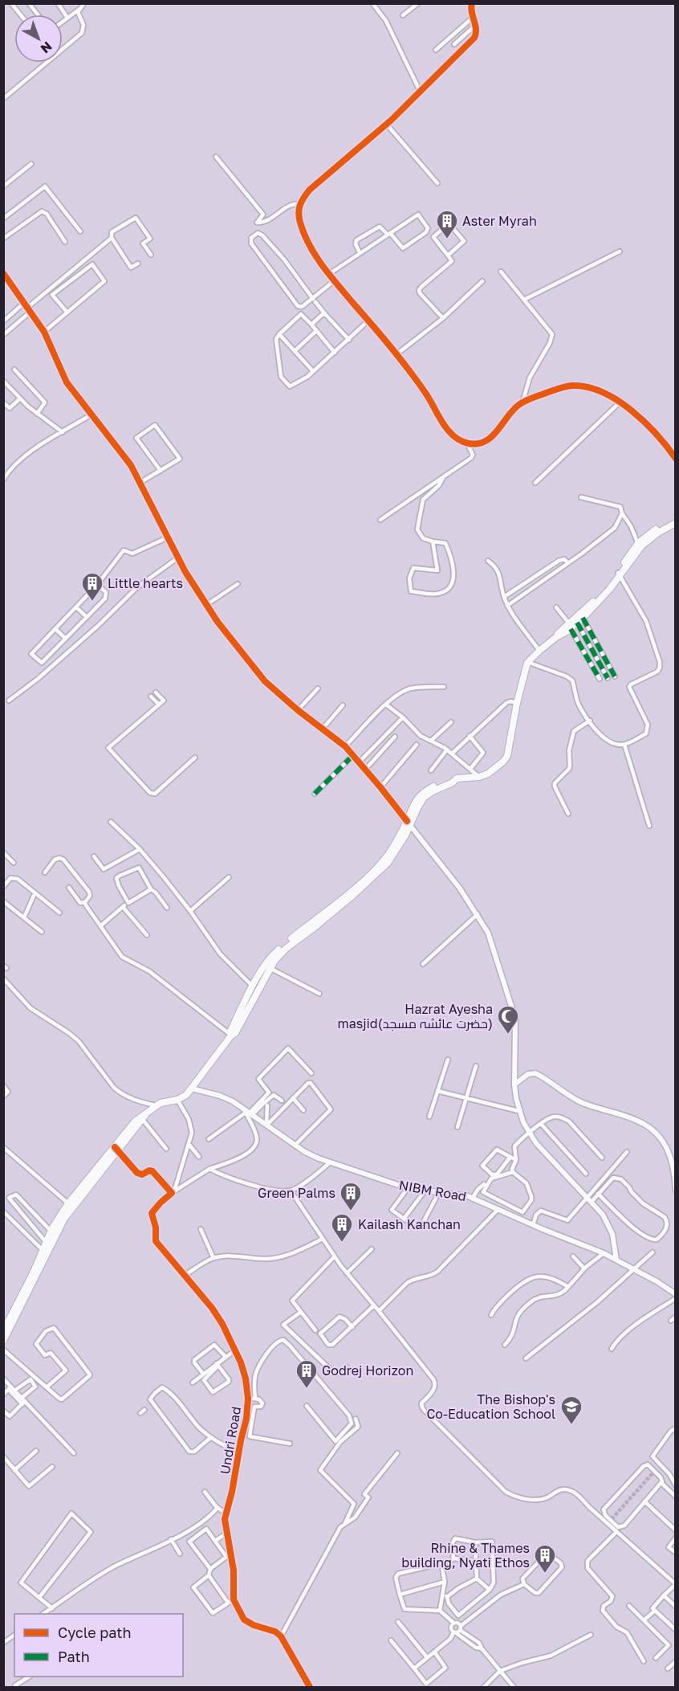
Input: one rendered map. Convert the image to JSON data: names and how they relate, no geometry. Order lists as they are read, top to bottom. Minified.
{"streets":{"main road":["NIBM Road"],"street":["Undri Road"]},"crossings":[["NIBM Road","Undri Road"]],"places":{"building":["Aster Myrah","Little hearts","Green Palms","Kailash Kanchan","Godrej Horizon","Rhine & Thames building, Nyati Ethos"],"mosque":["Hazrat Ayesha masjid(حضرت عائشہ مسجد)"],"school or university":["The Bishop's Co-Education School"]},"legend":["Cycle path","Path"],"north":"bottom right"}
